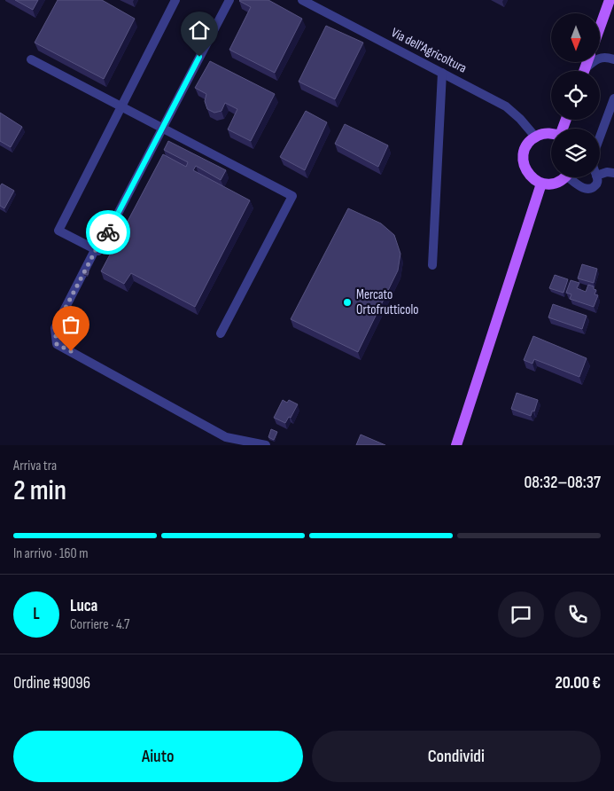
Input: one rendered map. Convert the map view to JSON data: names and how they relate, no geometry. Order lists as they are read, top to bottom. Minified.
{"streets":{"street":["Via dell'Agricoltura"]},"places":["Mercato Ortofrutticolo"],"north":"bottom","page":{"heading":["2 min","Arriva tra","08:32–08:37"],"panel":["Luca","Corriere · 4.7","Ordine #9096","20.00 €"],"bar":"In arrivo · 160 m","round":"L","buttons":["Aiuto","Condividi"]}}
